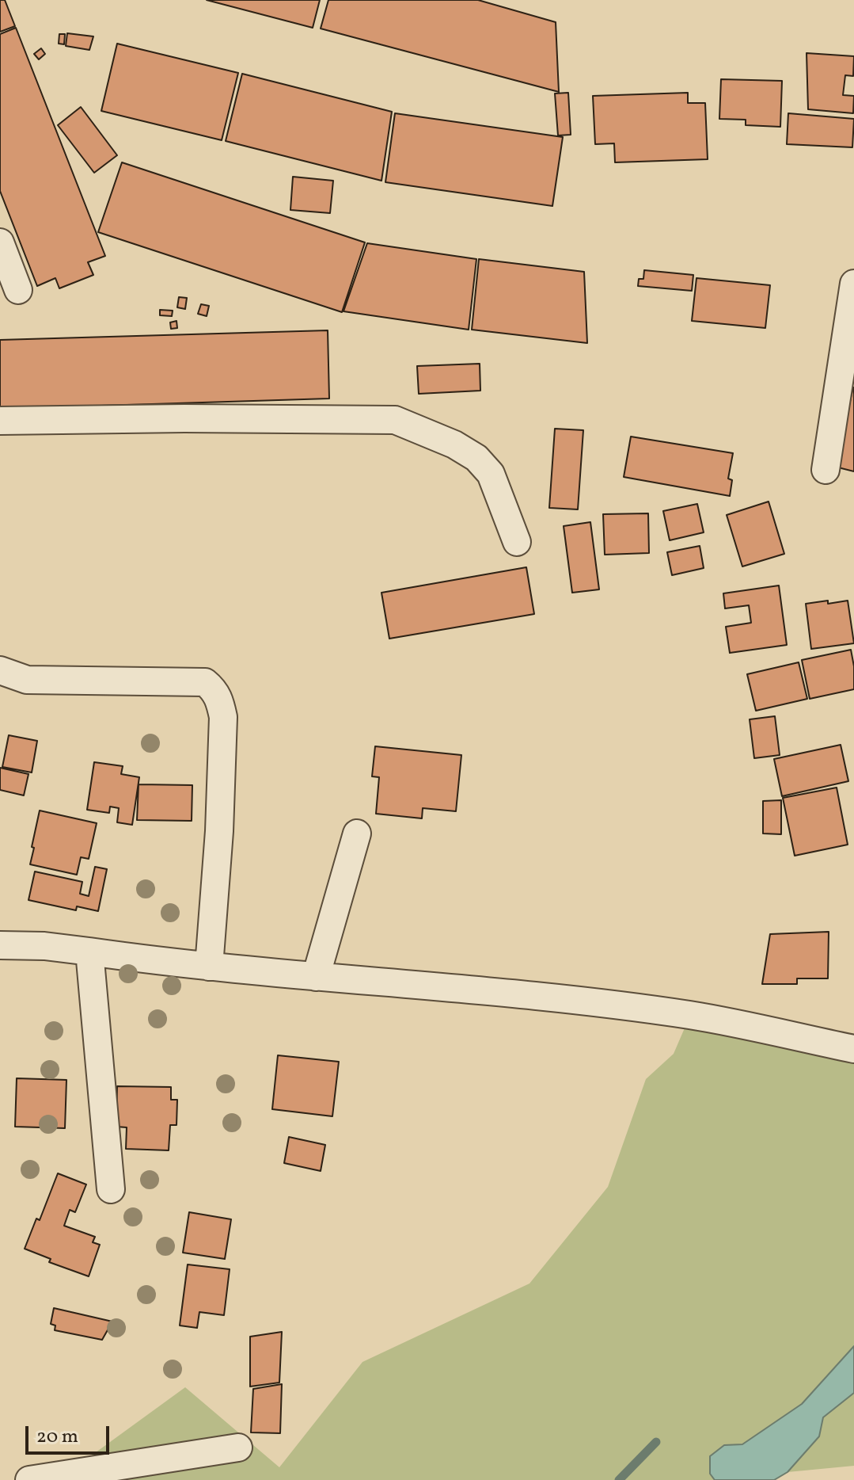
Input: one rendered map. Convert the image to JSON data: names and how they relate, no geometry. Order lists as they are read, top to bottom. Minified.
{"scale_bar":"20 m"}
